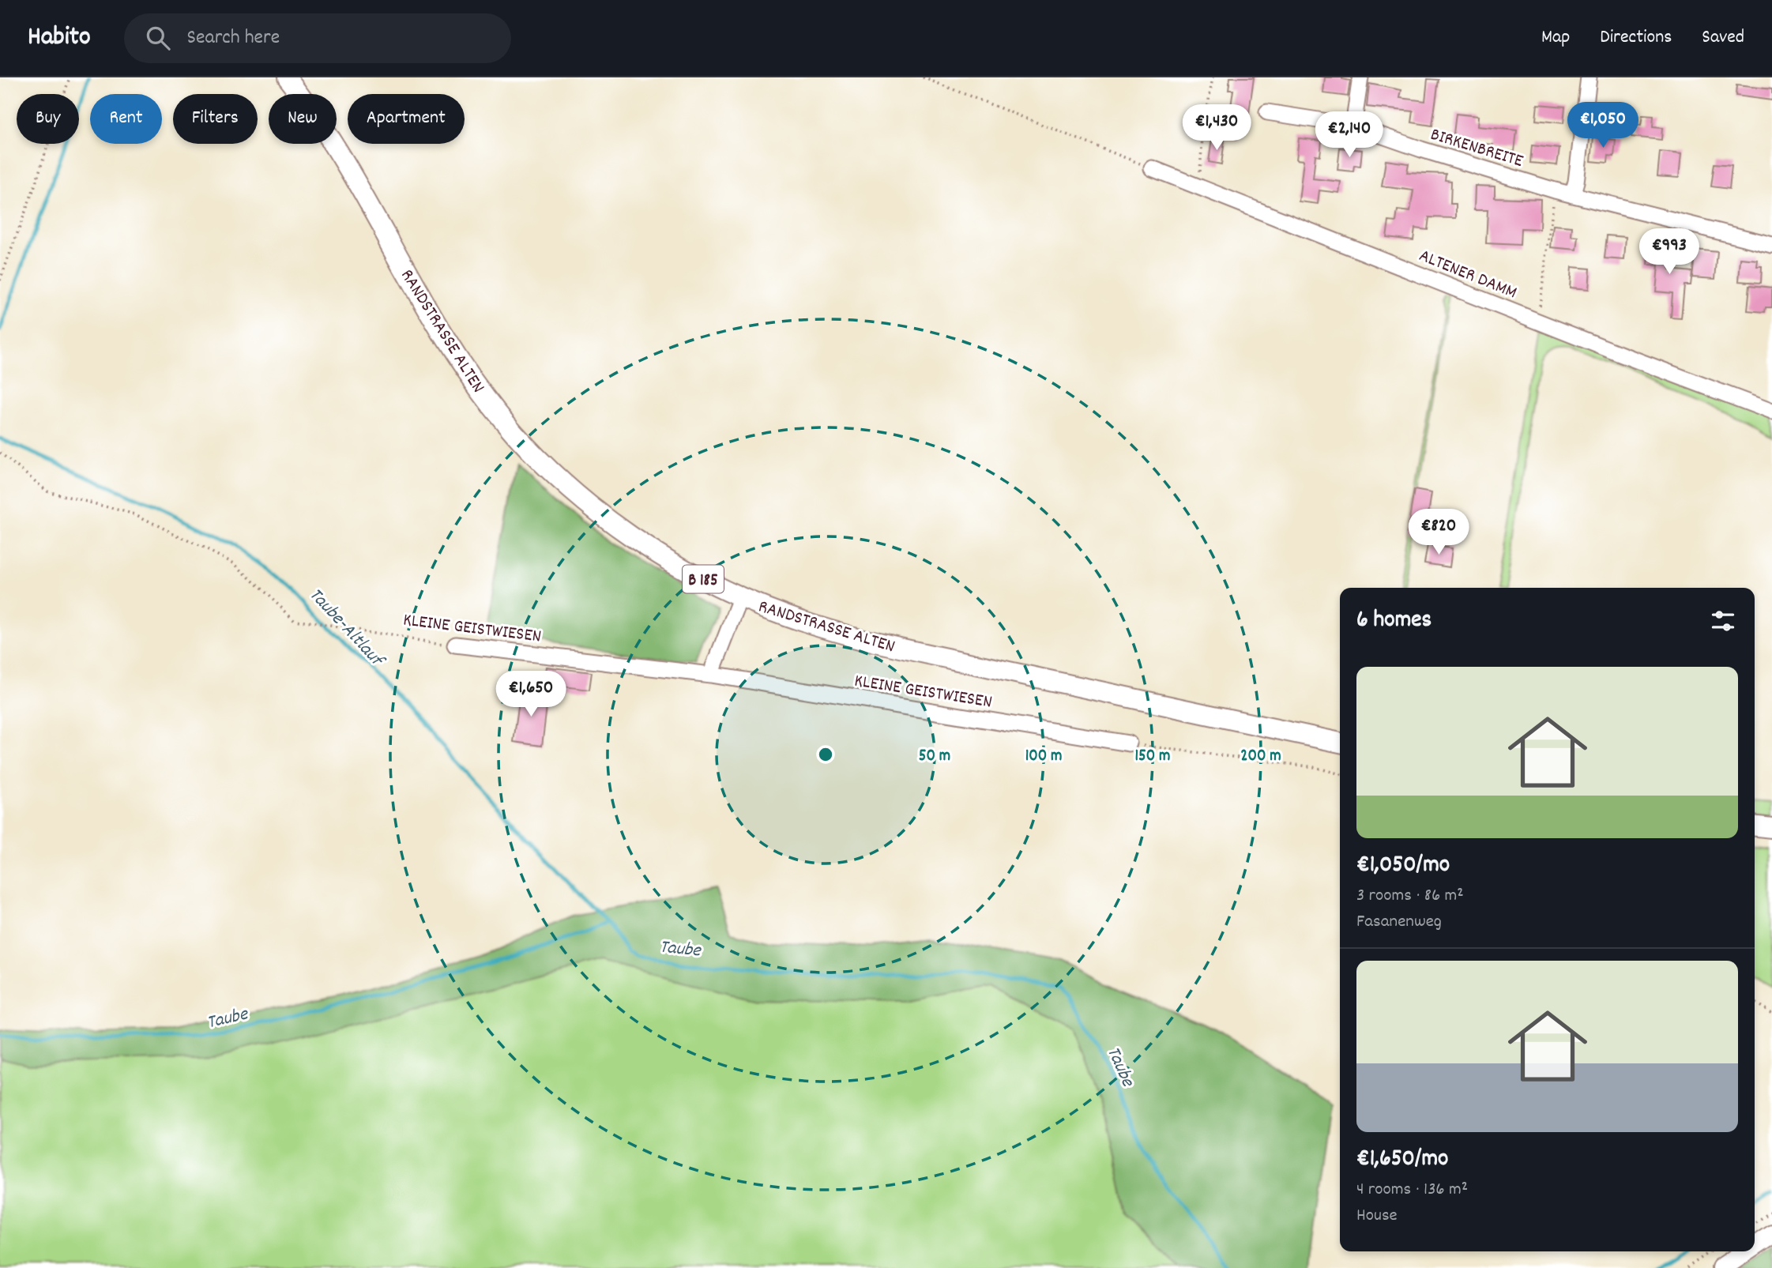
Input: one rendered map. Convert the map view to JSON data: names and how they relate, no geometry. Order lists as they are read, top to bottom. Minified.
{"streets":{"main road":["RANDSTRASSE ALTEN","B 185"],"street":["BIRKENBREITE","ALTENER DAMM","KLEINE GEISTWIESEN"]},"water":["Taube-Altlauf","Taube"],"page":{"header":"Habito","search":"Search here","nav":["Map","Directions","Saved"],"chip":["Buy","Rent","Filters","New","Apartment"],"price":["€1,050","€1,430","€2,140","€993","€820","€1,650"],"heading":"6 homes","list":[{"name":"€1,050/mo","note":"3 rooms · 86 m² · Fasanenweg"},{"name":"€1,650/mo","note":"4 rooms · 136 m² · House"}]},"rings":["50 m","100 m","150 m","200 m"]}
